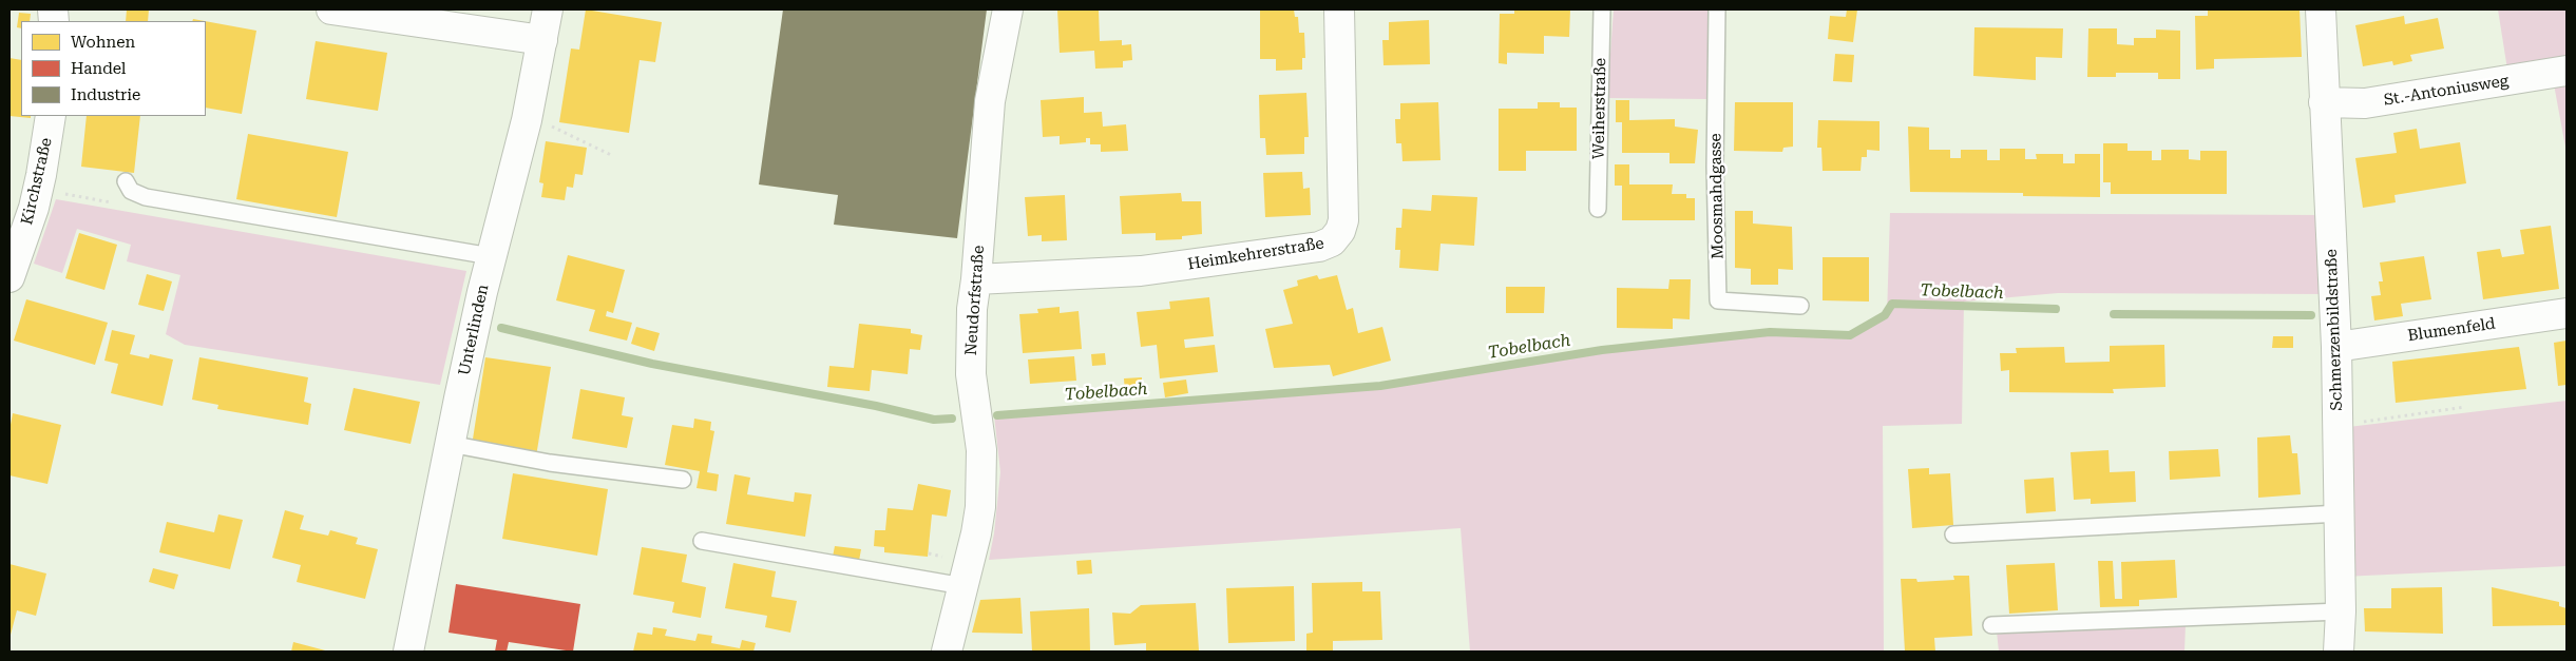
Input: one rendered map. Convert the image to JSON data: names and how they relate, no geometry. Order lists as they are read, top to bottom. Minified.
{"streets":{"street":["St.-Antoniusweg","Kirchstraße","Heimkehrerstraße","Neudorfstraße","Unterlinden","Schmerzenbildstraße","Blumenfeld"],"lane":["Weiherstraße","Moosmahdgasse"]},"crossings":[["St.-Antoniusweg","Schmerzenbildstraße"],["Heimkehrerstraße","Neudorfstraße"],["Schmerzenbildstraße","Blumenfeld"]],"water":["Tobelbach"],"legend":["Wohnen","Handel","Industrie"]}
